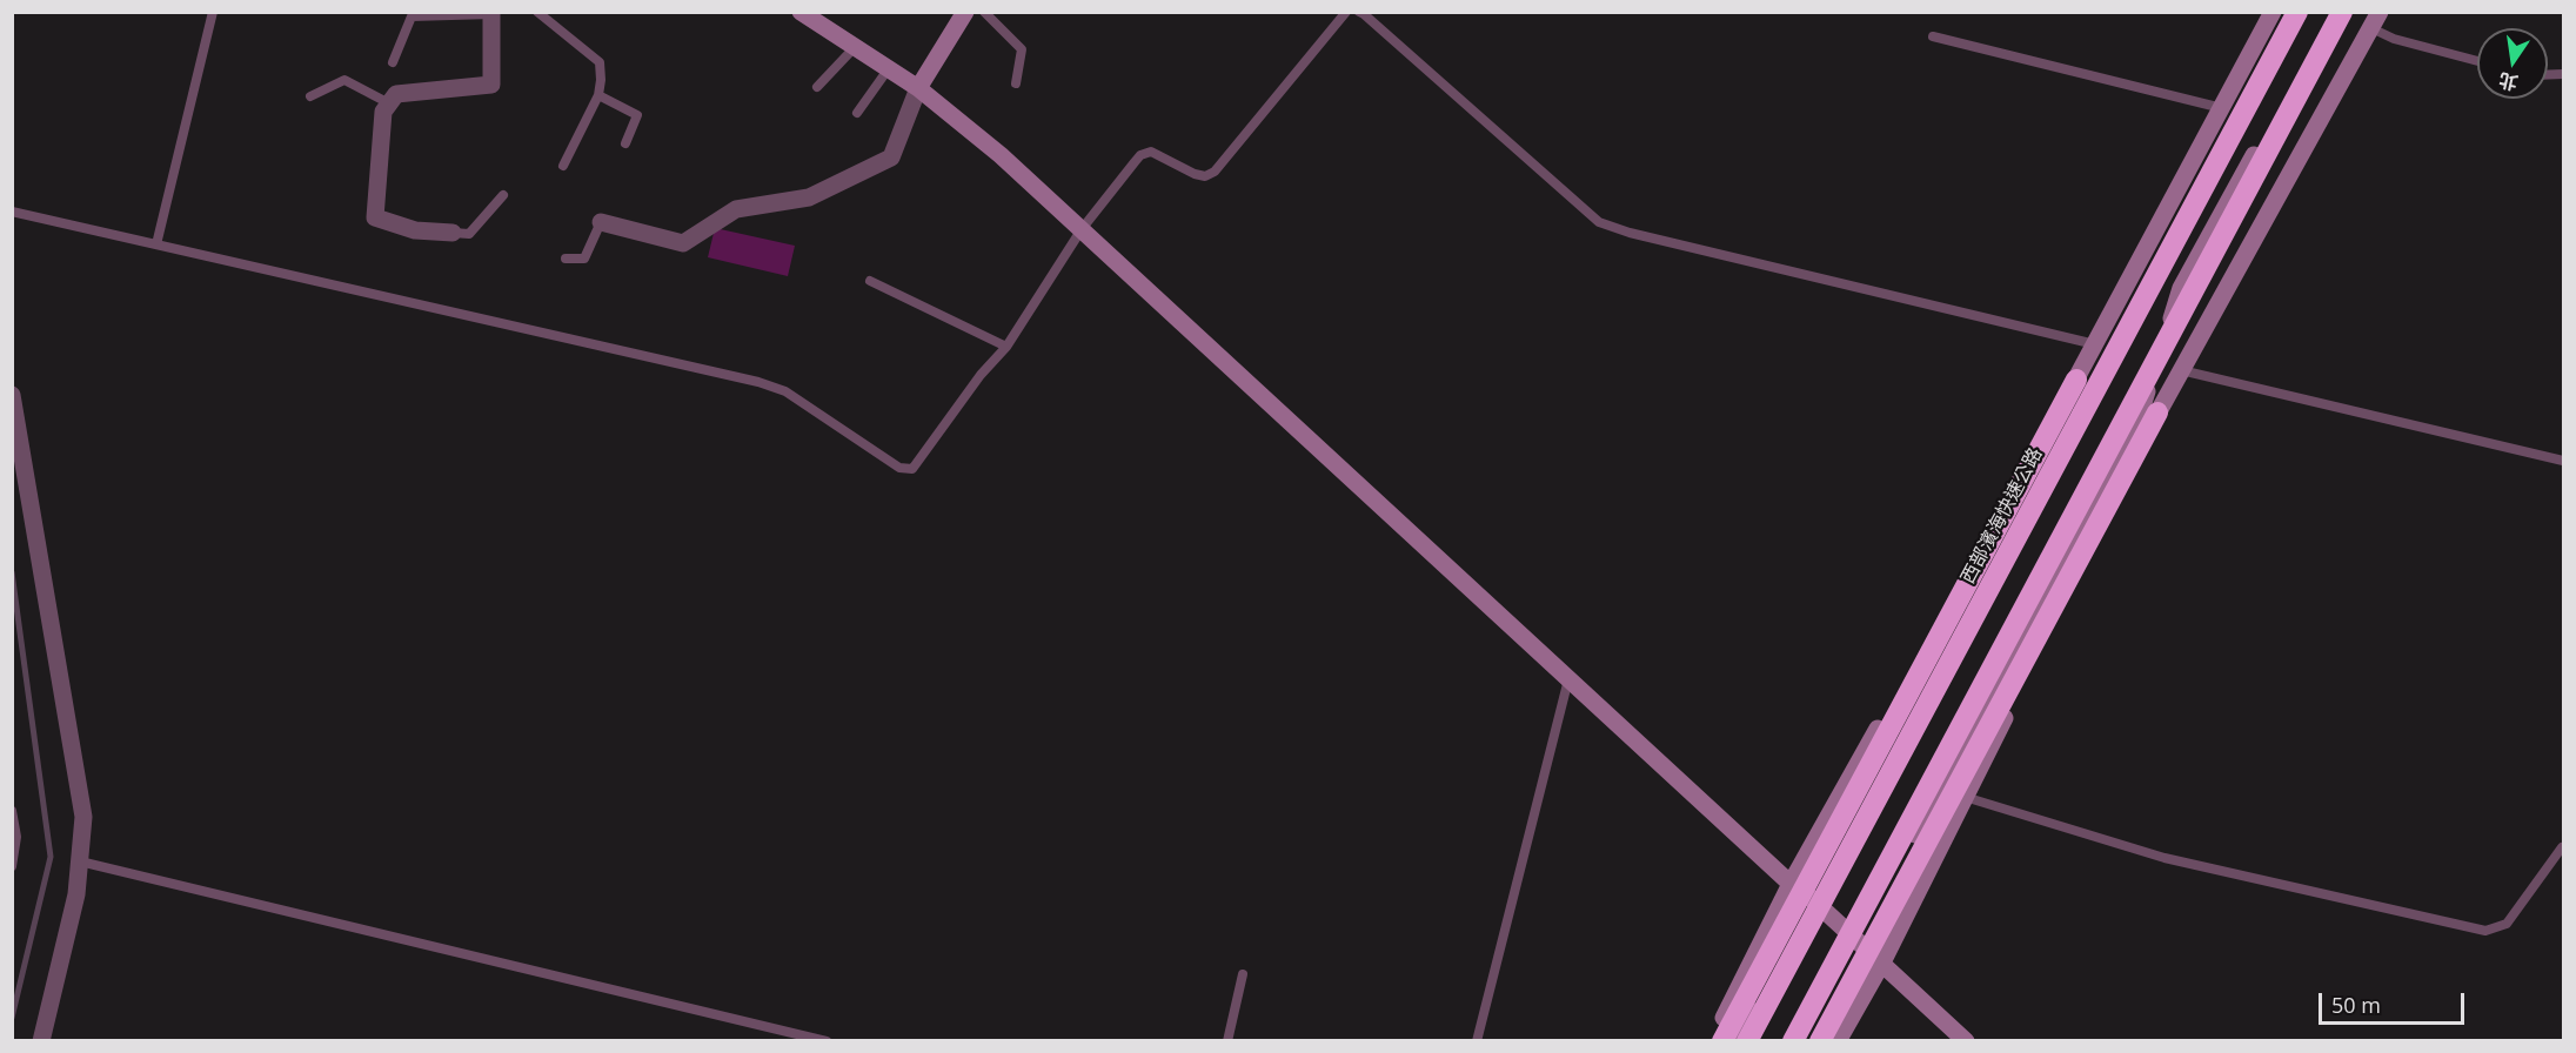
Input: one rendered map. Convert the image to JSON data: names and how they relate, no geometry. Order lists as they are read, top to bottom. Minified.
{"streets":{"highway":["西部濱海快速公路"]},"scale_bar":"50 m","north":"bottom"}
